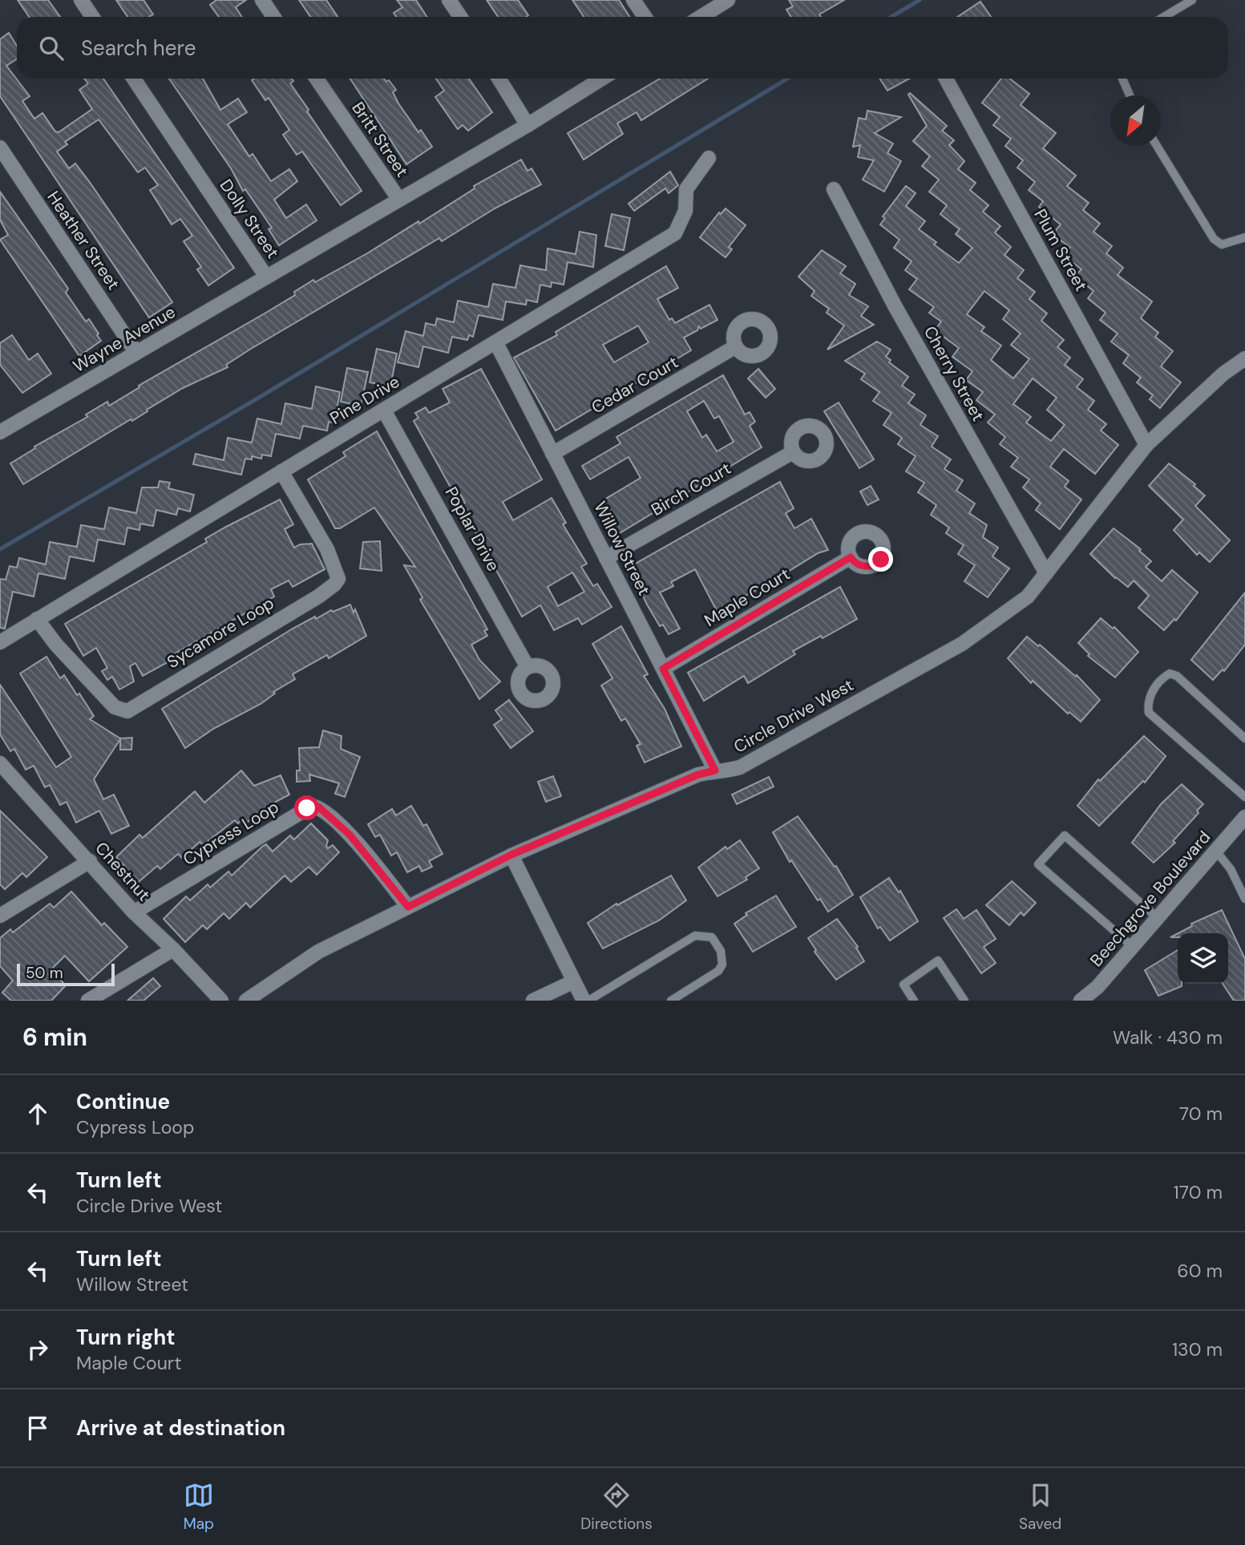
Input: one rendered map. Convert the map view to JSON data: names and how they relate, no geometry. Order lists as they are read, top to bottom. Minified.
{"streets":{"street":["Britt Street","Dolly Street","Heather Street","Plum Street","Wayne Avenue","Cherry Street","Cedar Court","Pine Drive","Birch Court","Poplar Drive","Willow Street","Maple Court","Sycamore Loop","Circle Drive West","Cypress Loop","Chestnut","Beechgrove Boulevard"]},"crossings":[["Britt Street","Dolly Street"],["Dolly Street","Wayne Avenue"],["Heather Street","Wayne Avenue"],["Plum Street","Circle Drive West"],["Cherry Street","Circle Drive West"],["Cedar Court","Willow Street"],["Pine Drive","Poplar Drive"],["Pine Drive","Willow Street"],["Pine Drive","Sycamore Loop"],["Birch Court","Willow Street"],["Willow Street","Maple Court"],["Willow Street","Circle Drive West"],["Circle Drive West","Cypress Loop"],["Cypress Loop","Chestnut"]],"scale_bar":"50 m","north":"bottom left","page":{"search":"Search here","scale":"50 m","heading":["6 min","Walk · 430 m"],"list":[["Continue","Cypress Loop","70 m"],["Turn left","Circle Drive West","170 m"],["Turn left","Willow Street","60 m"],["Turn right","Maple Court","130 m"],"Arrive at destination"],"nav":["Map","Directions","Saved"]}}
